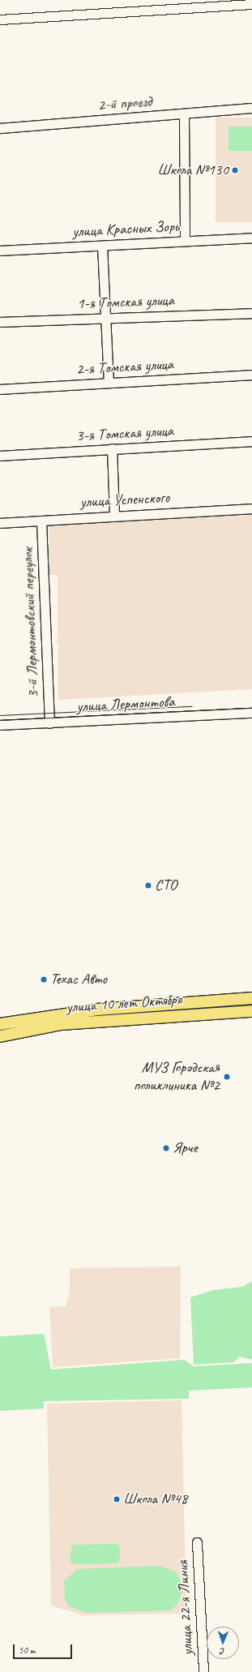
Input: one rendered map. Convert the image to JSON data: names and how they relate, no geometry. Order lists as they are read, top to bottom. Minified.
{"streets":{"main road":["улица 10 лет Октября"],"street":["2-й проезд","улица Красных Зорь","1-я Томская улица","2-я Томская улица","3-я Томская улица","улица Успенского","3-й Лермонтовский переулок","улица Лермонтова","улица 22-я Линия"]},"crossings":[["улица Успенского","3-й Лермонтовский переулок"],["3-й Лермонтовский переулок","улица Лермонтова"]],"places":["Школа №130","СТО","Техас Авто","МУЗ Городская поликлиника №2","Ярче","Школа №48"],"scale_bar":"50 m","north":"bottom"}
